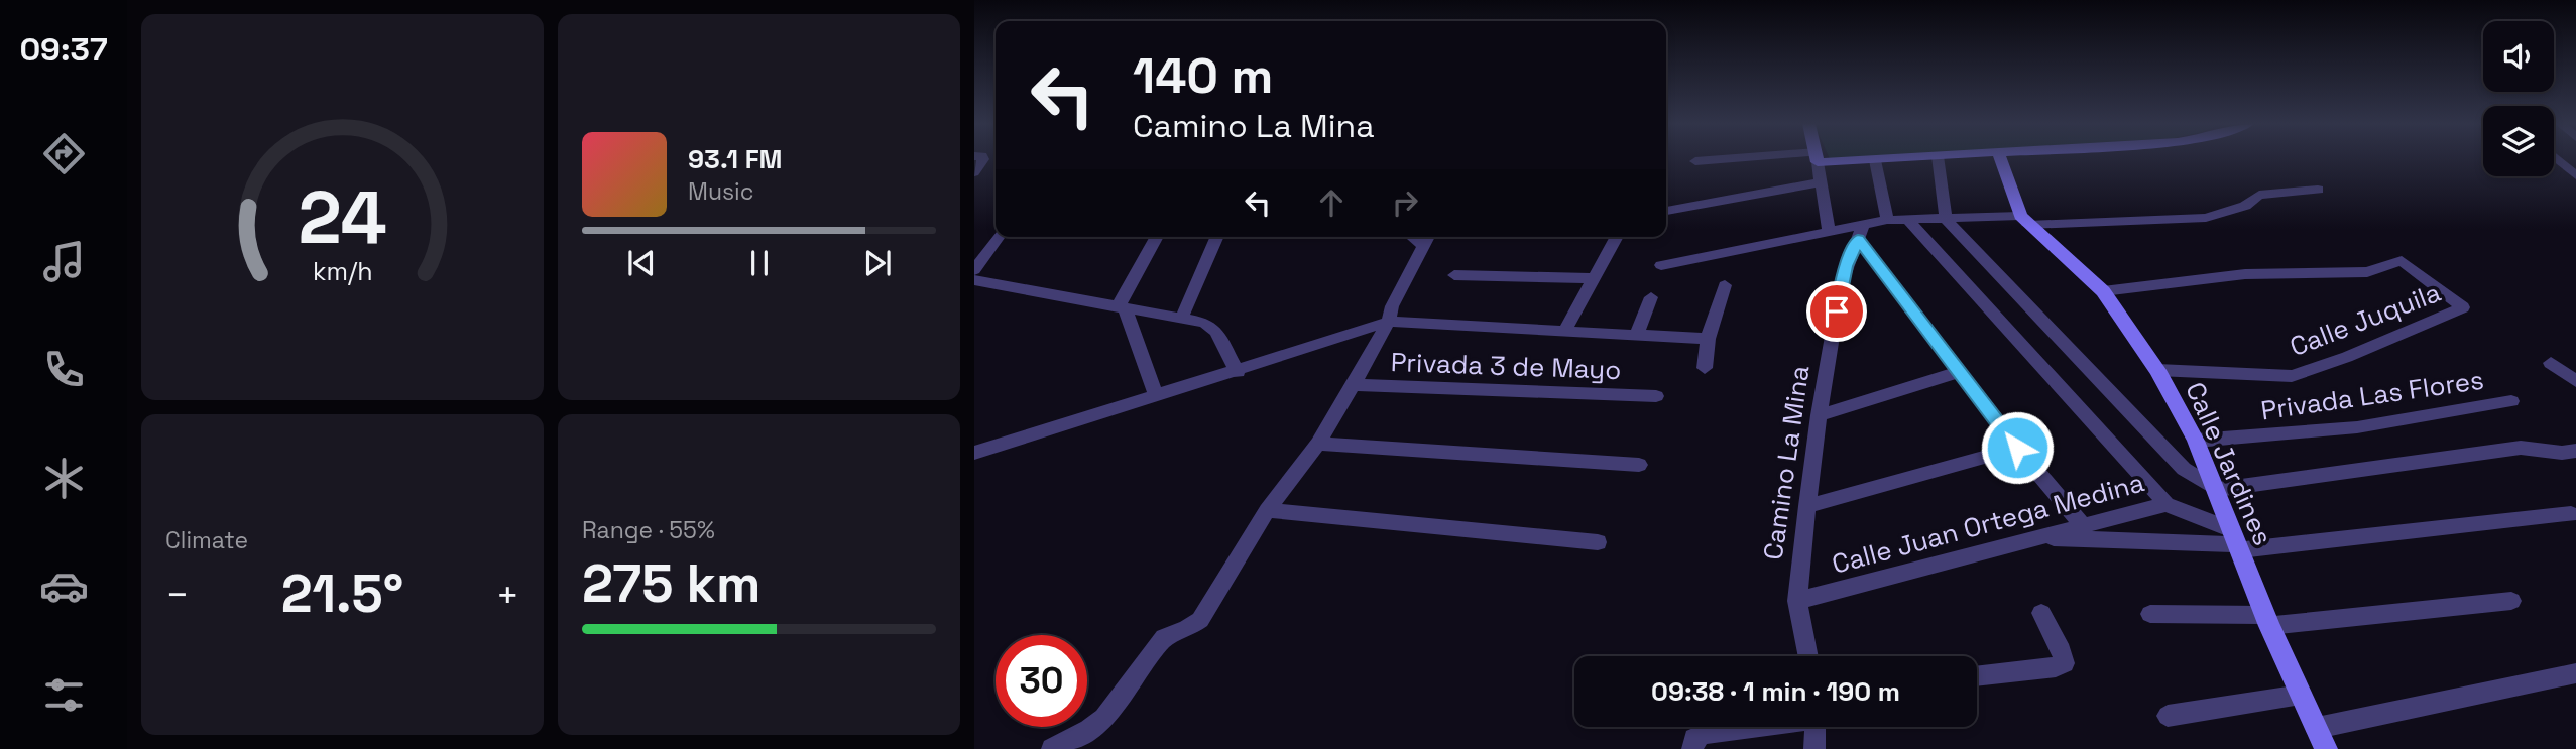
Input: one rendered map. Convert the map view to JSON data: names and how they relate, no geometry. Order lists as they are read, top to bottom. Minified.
{"streets":{"main road":["Calle Jardines"],"street":["Calle Juquila","Privada 3 de Mayo","Privada Las Flores","Camino La Mina","Calle Juan Ortega Medina"]},"crossings":[["Calle Juquila","Calle Jardines"],["Privada Las Flores","Calle Jardines"],["Camino La Mina","Calle Juan Ortega Medina"],["Calle Jardines","Calle Juan Ortega Medina"]],"page":{"tabs":"09:37","turn":["140 m","Camino La Mina"],"song":["93.1 FM","Music"],"tile":["Climate",["Range · 55%","275 km"]],"heat":["−","21.5°","+"],"limit":"30","trip":"09:38 · 1 min · 190 m","gauge":["24","km/h"]}}
